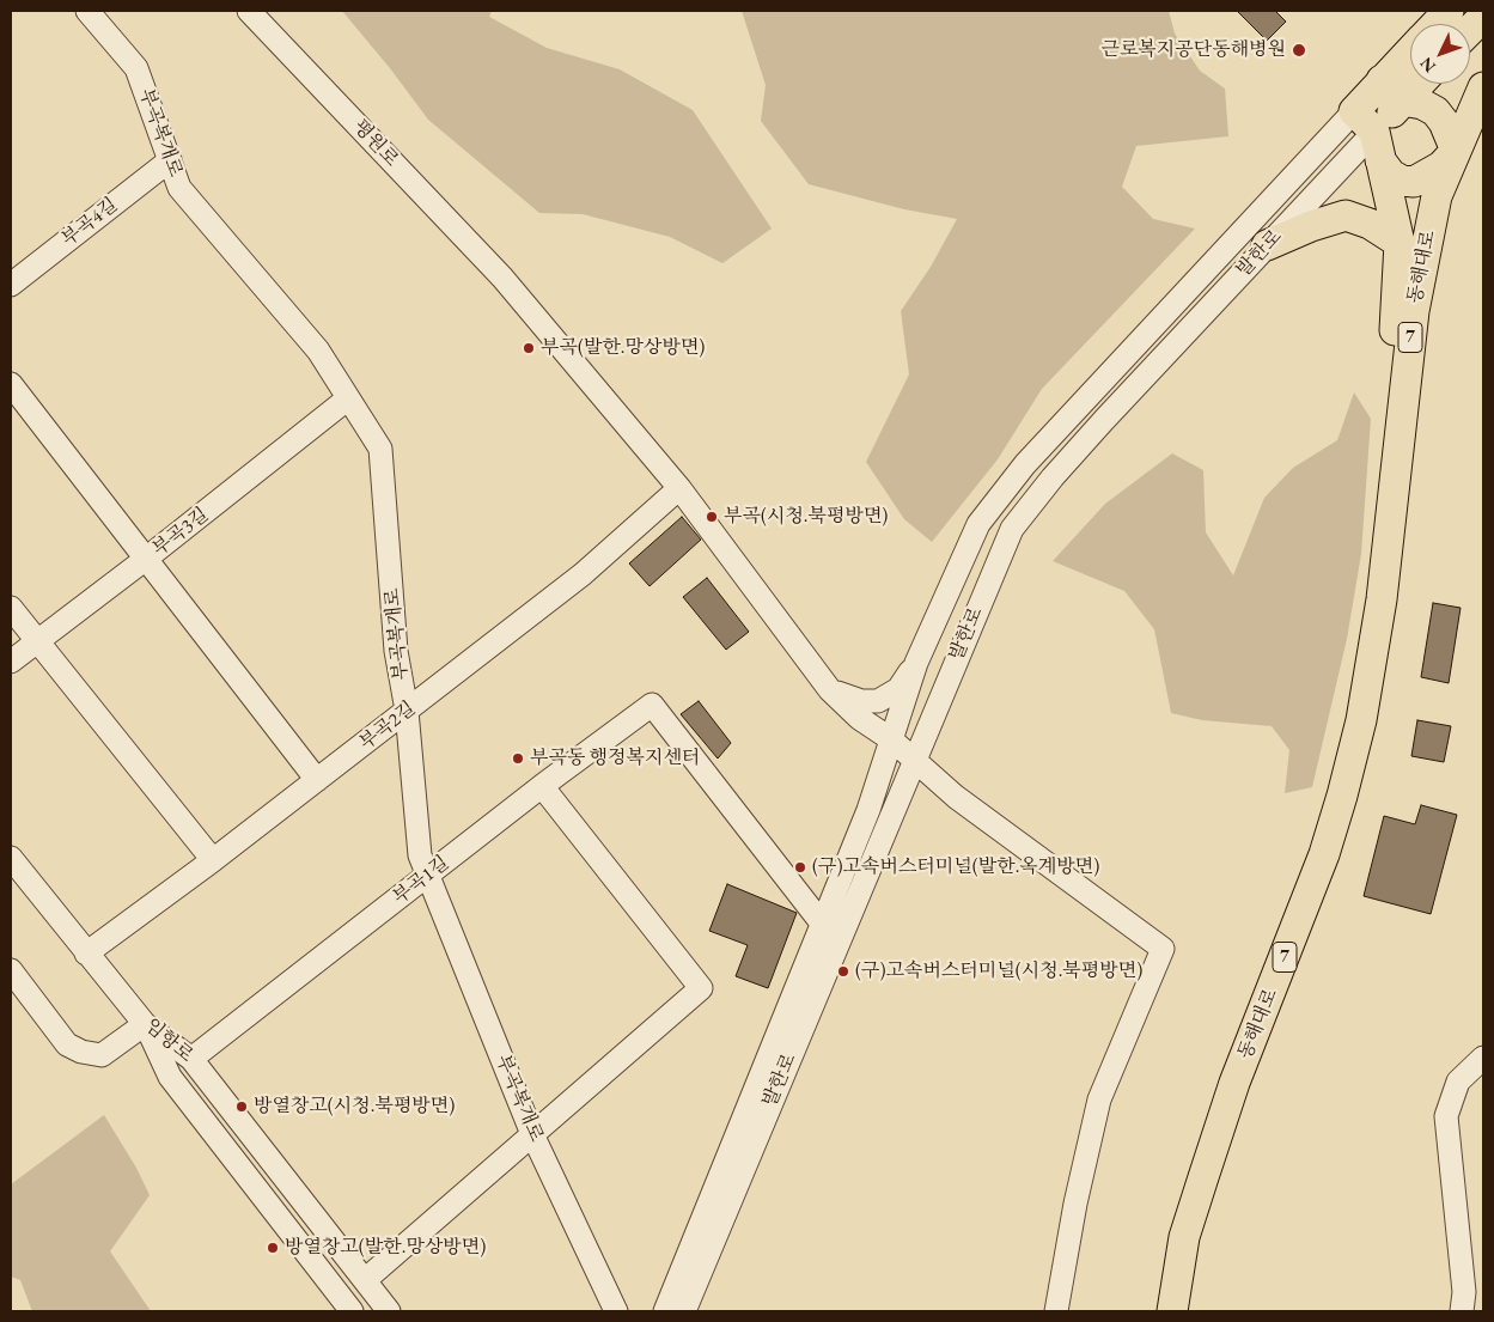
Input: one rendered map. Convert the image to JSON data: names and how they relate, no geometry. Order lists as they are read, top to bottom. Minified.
{"streets":{"main road":["발한로","동해대로","7"],"street":["부곡복개로","평원로","부곡4길","부곡3길","부곡2길","부곡1길","임항로"]},"crossings":[["부곡복개로","부곡4길"],["부곡복개로","부곡3길"],["부곡복개로","부곡2길"],["부곡복개로","부곡1길"],["평원로","발한로"],["평원로","부곡2길"],["발한로","동해대로"],["발한로","부곡1길"],["부곡2길","임항로"],["부곡1길","임항로"]],"places":["근로복지공단동해병원","부곡(발한.망상방면)","부곡(시청.북평방면)","부곡동 행정복지센터","(구)고속버스터미널(발한.옥계방면)","(구)고속버스터미널(시청.북평방면)","방열창고(시청.북평방면)","방열창고(발한.망상방면)"],"north":"bottom left"}
